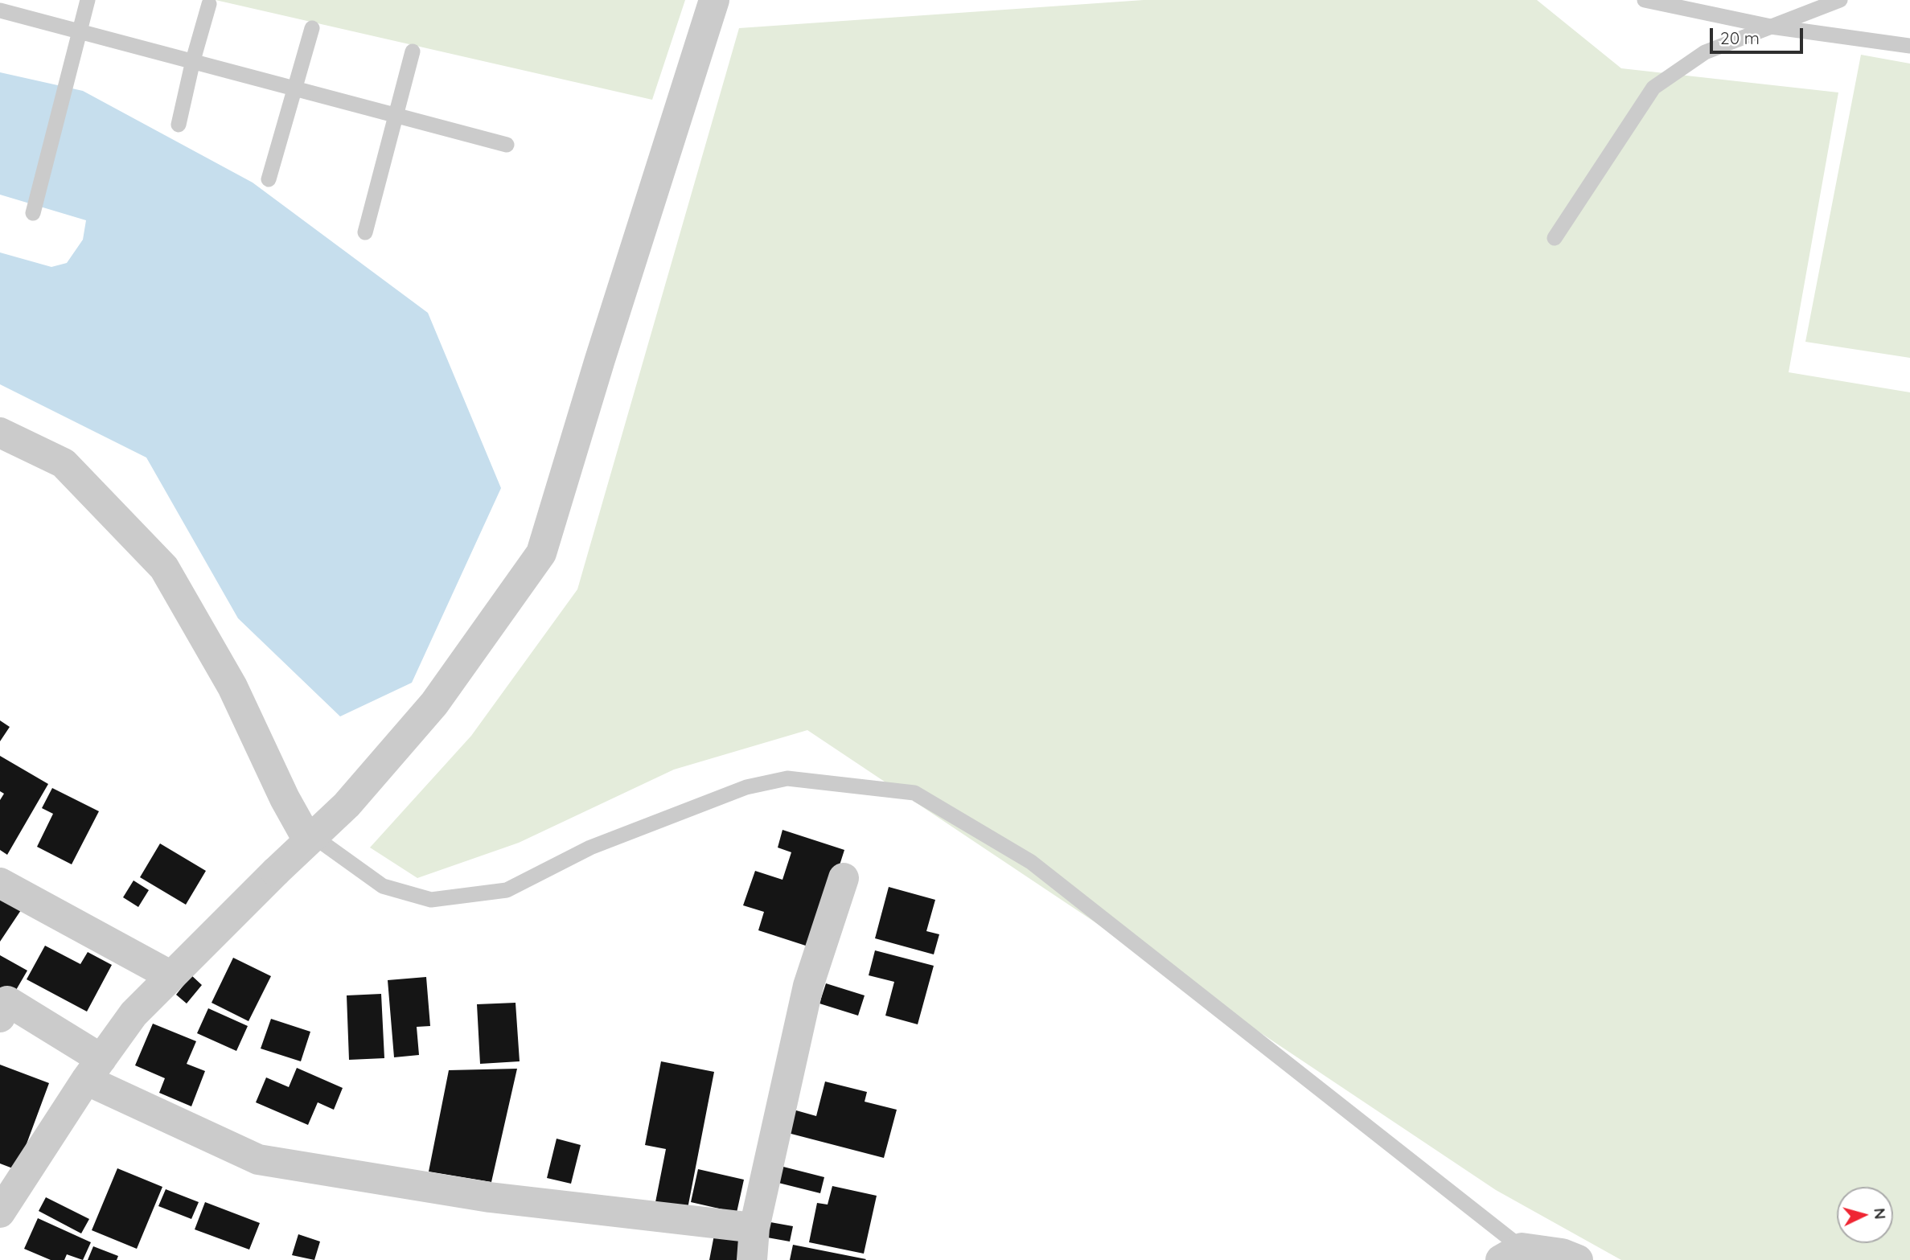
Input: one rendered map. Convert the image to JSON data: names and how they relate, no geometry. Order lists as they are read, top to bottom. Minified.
{"scale_bar":"20 m","north":"right"}
